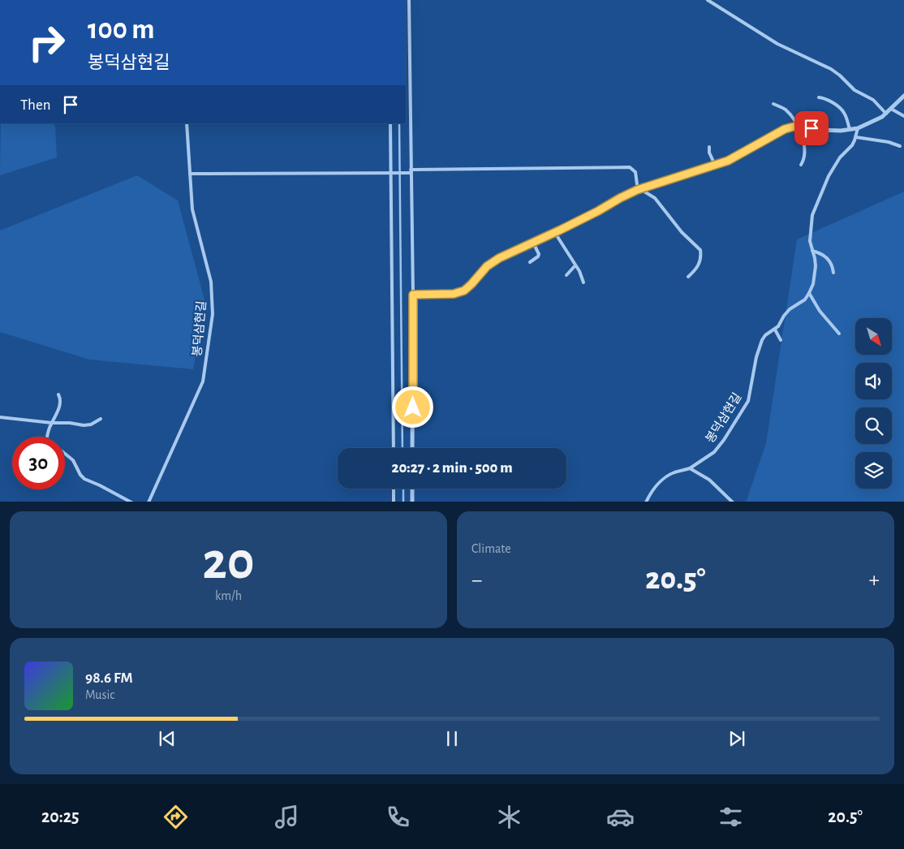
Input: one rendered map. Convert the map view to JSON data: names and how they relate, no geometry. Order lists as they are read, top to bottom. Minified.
{"streets":{"lane":["봉덕삼현길"]},"north":"bottom right","page":{"turn":["100 m","봉덕삼현길"],"then":"Then","limit":"30","trip":"20:27 · 2 min · 500 m","tile":[["20","km/h"],"Climate"],"heat":["−","20.5°","+"],"song":["98.6 FM","Music"],"tabs":["20:25","20.5°"]}}
